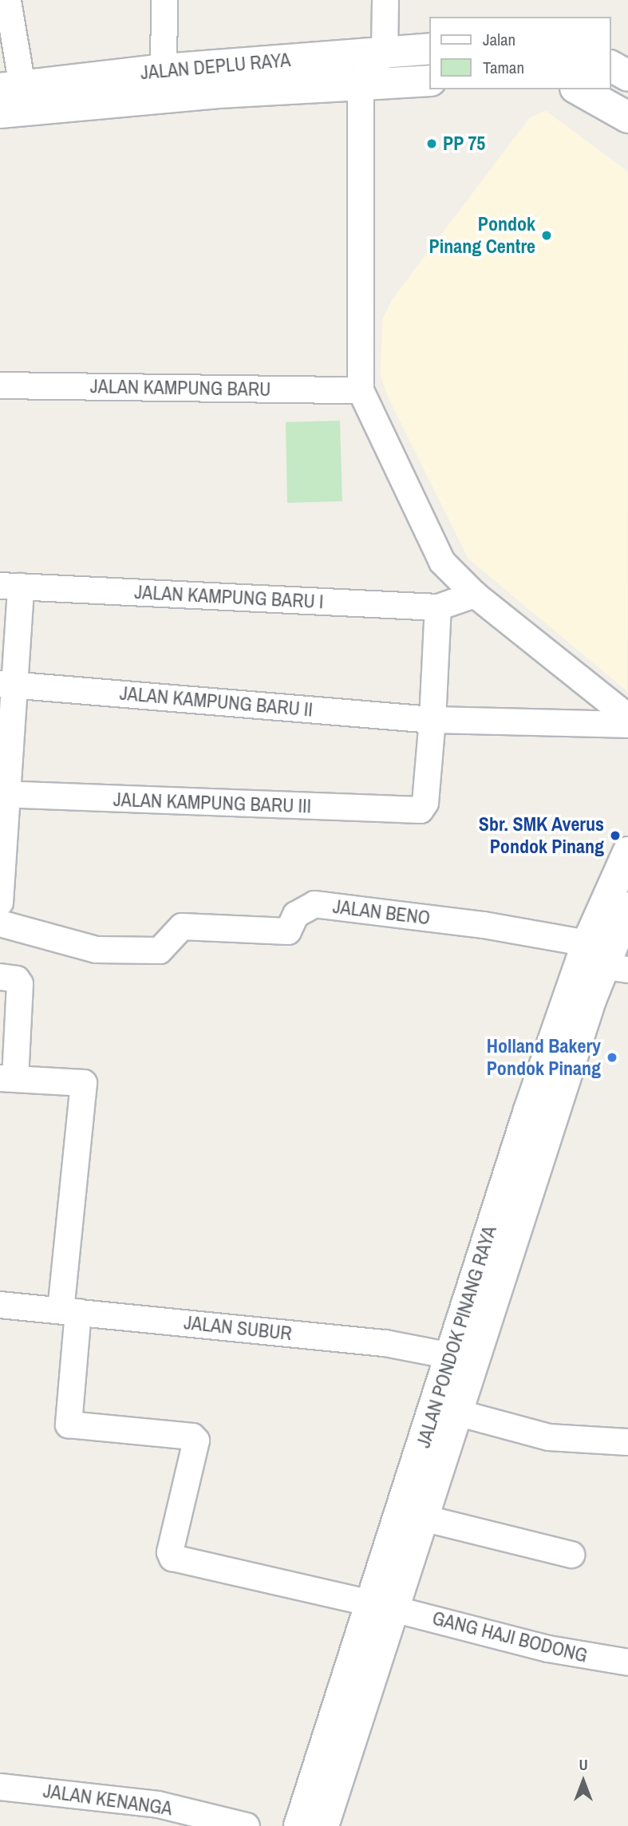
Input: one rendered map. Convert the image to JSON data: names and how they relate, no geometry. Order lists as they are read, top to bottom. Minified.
{"streets":{"main road":["JALAN DEPLU RAYA","JALAN PONDOK PINANG RAYA"],"street":["JALAN KAMPUNG BARU","JALAN KAMPUNG BARU I","JALAN KAMPUNG BARU II","JALAN KAMPUNG BARU III","JALAN BENO","JALAN SUBUR","GANG HAJI BODONG","JALAN KENANGA"]},"crossings":[["JALAN KAMPUNG BARU I","JALAN KAMPUNG BARU II"],["JALAN KAMPUNG BARU I","JALAN KAMPUNG BARU III"],["JALAN KAMPUNG BARU II","JALAN KAMPUNG BARU III"],["JALAN BENO","JALAN PONDOK PINANG RAYA"],["JALAN SUBUR","JALAN PONDOK PINANG RAYA"],["JALAN SUBUR","GANG HAJI BODONG"],["JALAN PONDOK PINANG RAYA","GANG HAJI BODONG"]],"places":["PP 75","Pondok Pinang Centre","Sbr. SMK Averus Pondok Pinang","Holland Bakery Pondok Pinang"],"legend":["Jalan","Taman"],"north":"top"}
